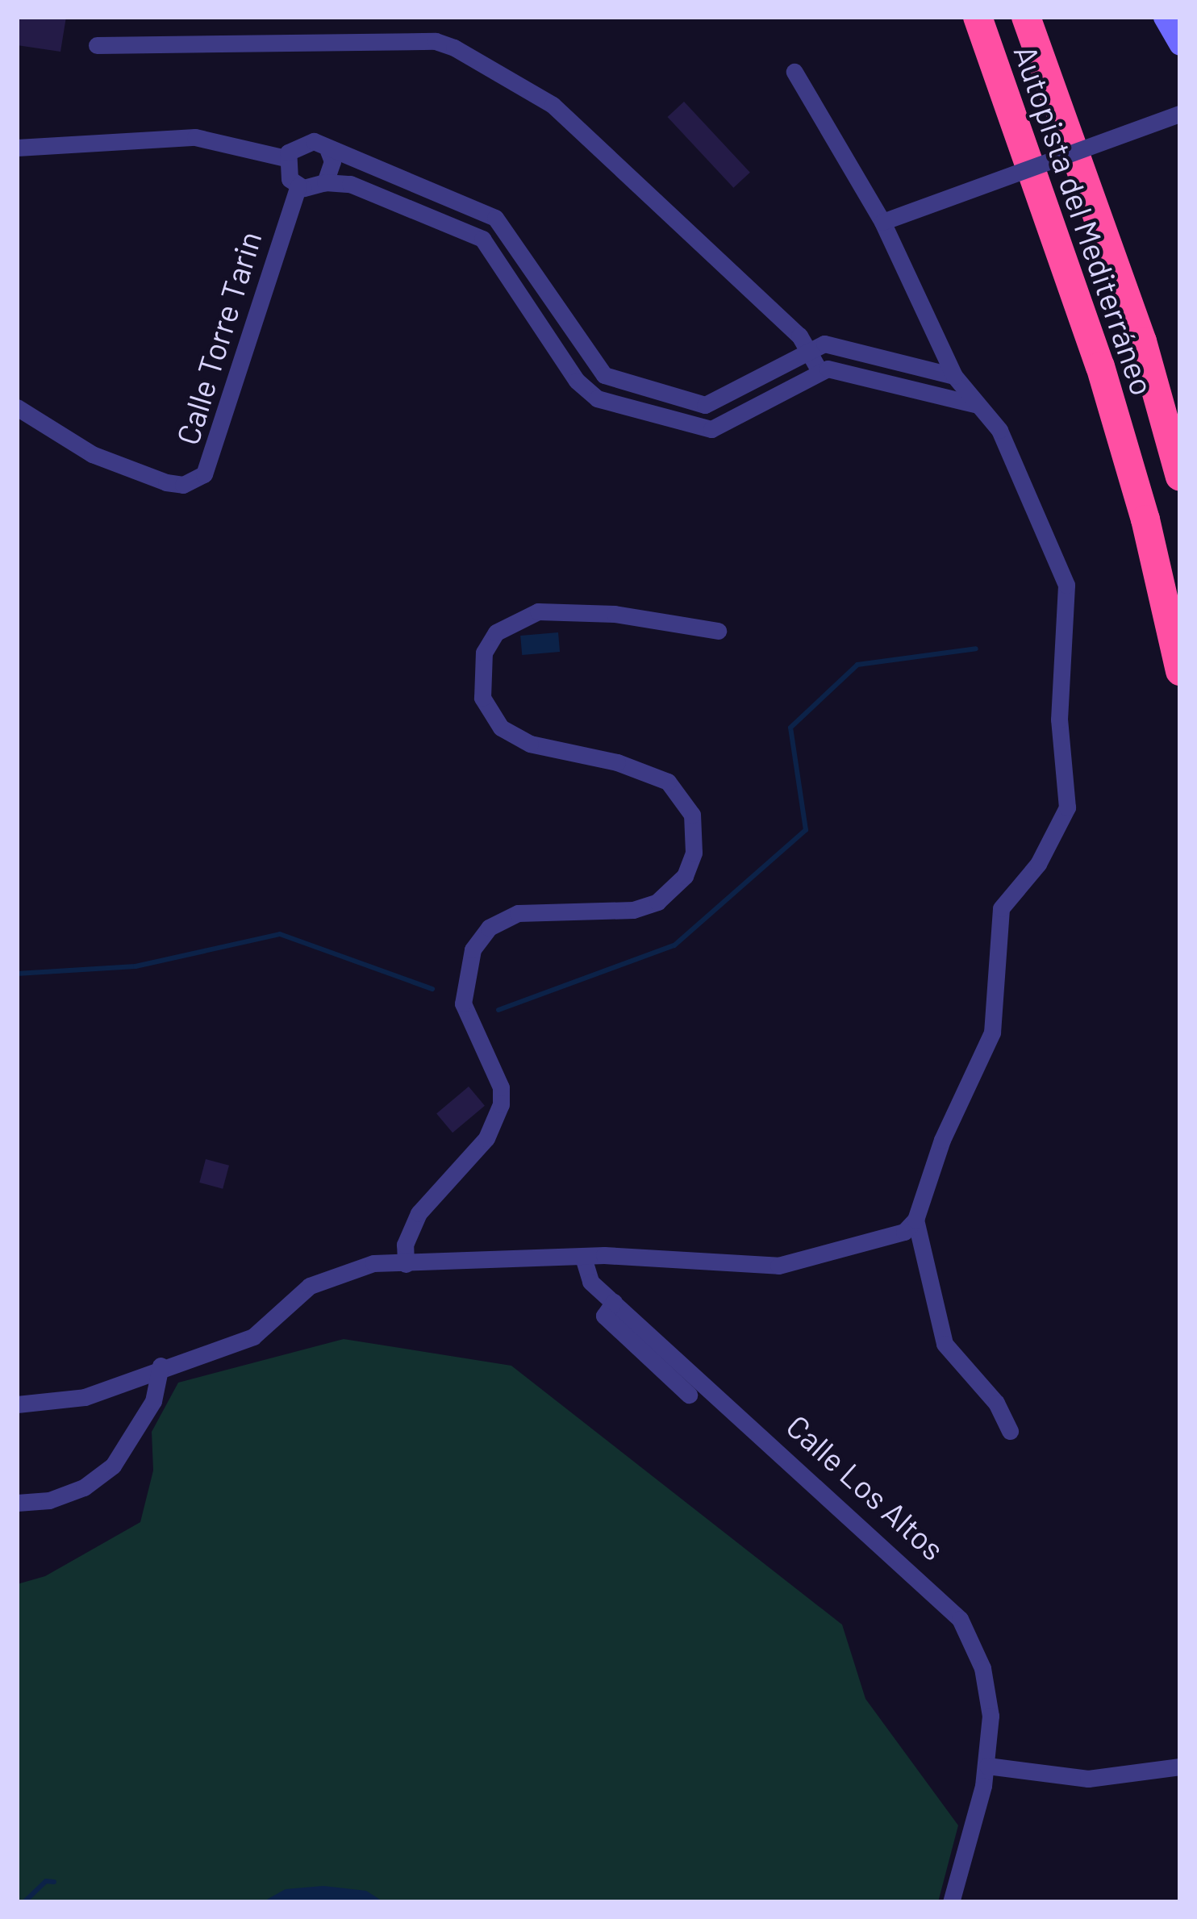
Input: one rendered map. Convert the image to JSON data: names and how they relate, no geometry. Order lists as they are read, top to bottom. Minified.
{"streets":{"highway":["Autopista del Mediterráneo"],"street":["Calle Torre Tarin","Calle Los Altos"]}}
